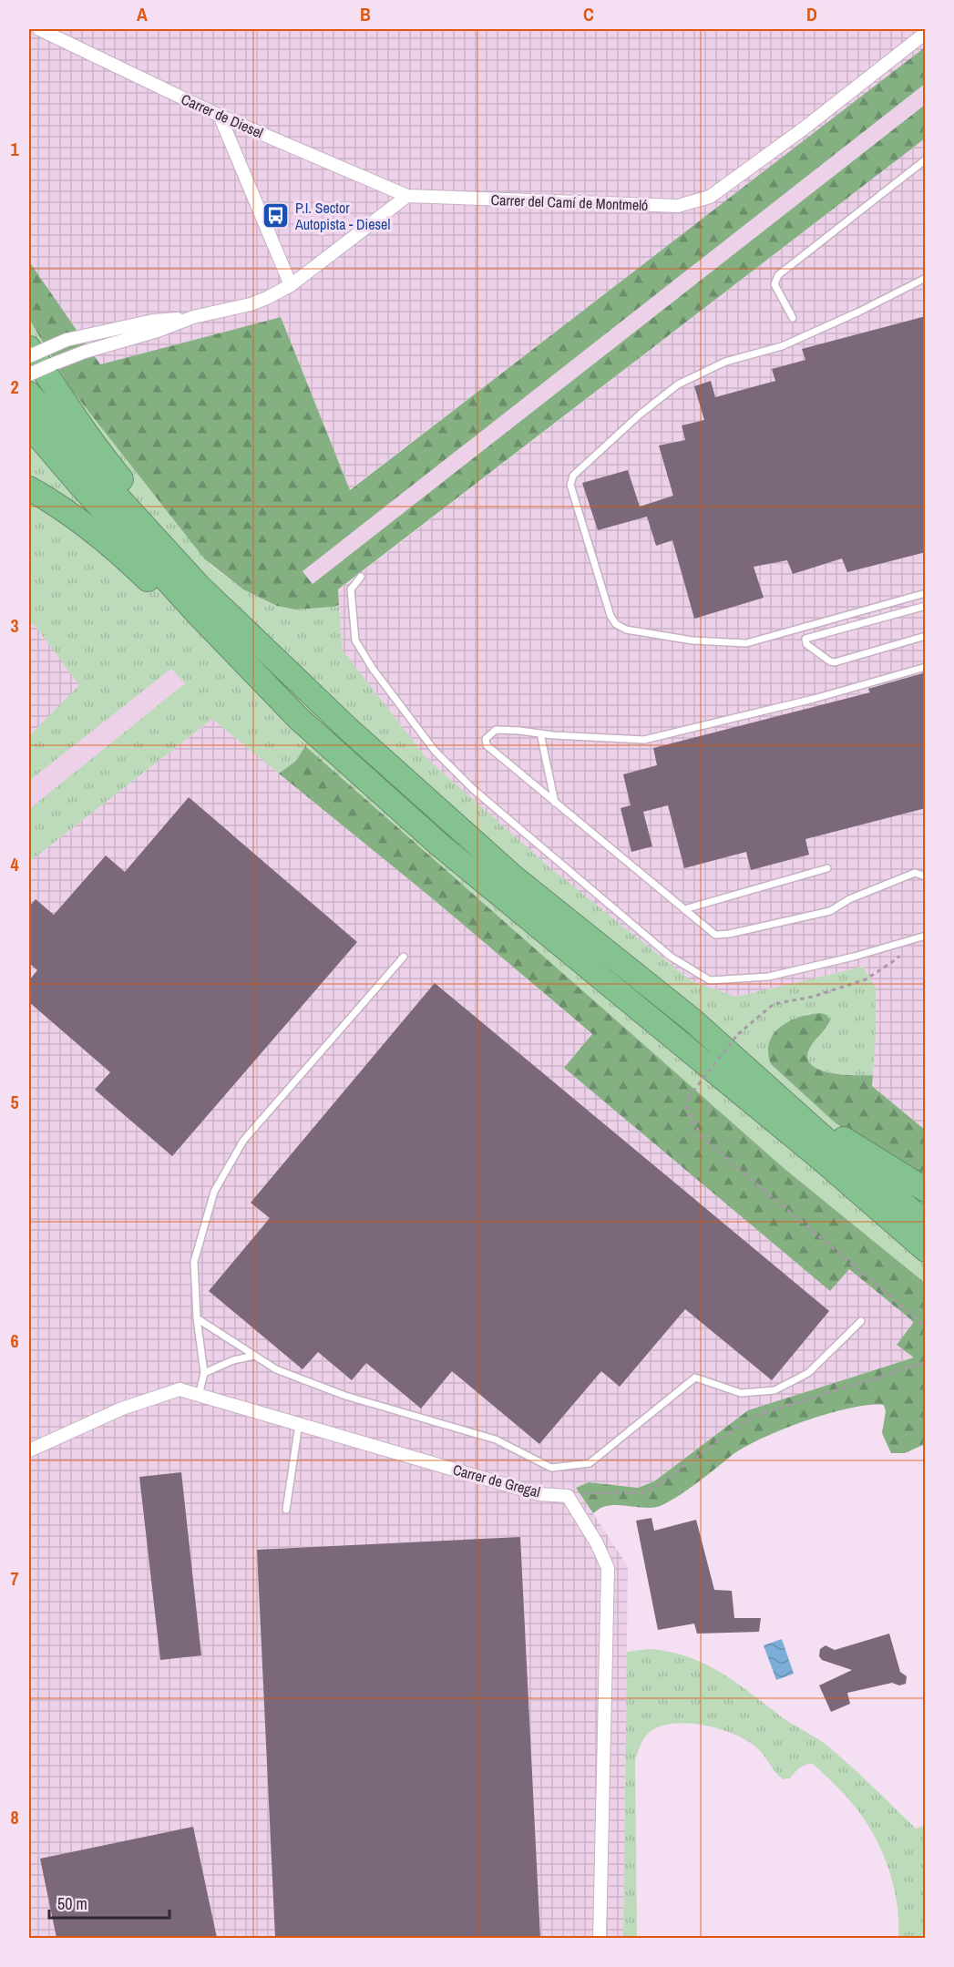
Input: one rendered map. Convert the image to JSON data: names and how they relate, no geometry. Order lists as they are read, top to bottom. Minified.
{"streets":{"street":["Carrer de Diesel","Carrer del Camí de Montmeló","Carrer de Gregal"]},"crossings":[["Carrer de Diesel","Carrer del Camí de Montmeló"]],"places":{"bus stop":["P.I. Sector Autopista - Diesel"]},"scale_bar":"50 m","grid":{"columns":["A","B","C","D"],"rows":["1","2","3","4","5","6","7","8"]}}
